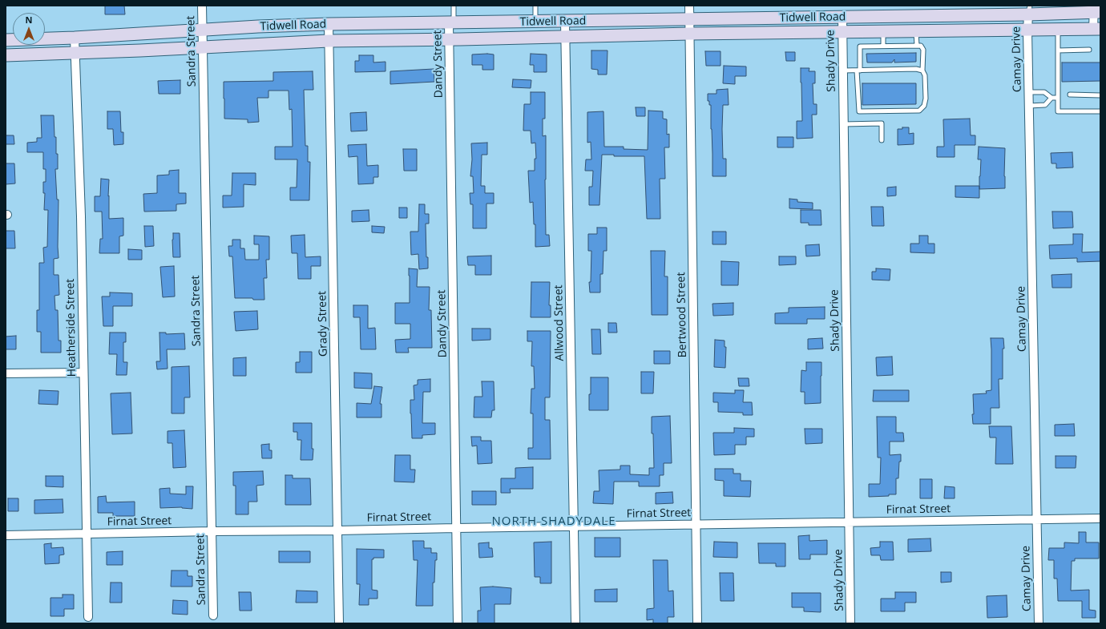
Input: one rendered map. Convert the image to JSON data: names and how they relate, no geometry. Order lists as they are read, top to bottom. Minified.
{"streets":{"main road":["Tidwell Road"],"street":["Sandra Street","Camay Drive","Shady Drive","Dandy Street","Bertwood Street","Allwood Street","Grady Street","Heatherside Street","Firnat Street"]},"crossings":[["Tidwell Road","Sandra Street"],["Tidwell Road","Camay Drive"],["Tidwell Road","Shady Drive"],["Tidwell Road","Dandy Street"],["Tidwell Road","Bertwood Street"],["Tidwell Road","Allwood Street"],["Tidwell Road","Grady Street"],["Tidwell Road","Heatherside Street"],["Sandra Street","Firnat Street"],["Camay Drive","Firnat Street"],["Shady Drive","Firnat Street"],["Dandy Street","Firnat Street"],["Bertwood Street","Firnat Street"],["Allwood Street","Firnat Street"],["Grady Street","Firnat Street"],["Heatherside Street","Firnat Street"]],"districts":["NORTH SHADYDALE"],"north":"top"}
